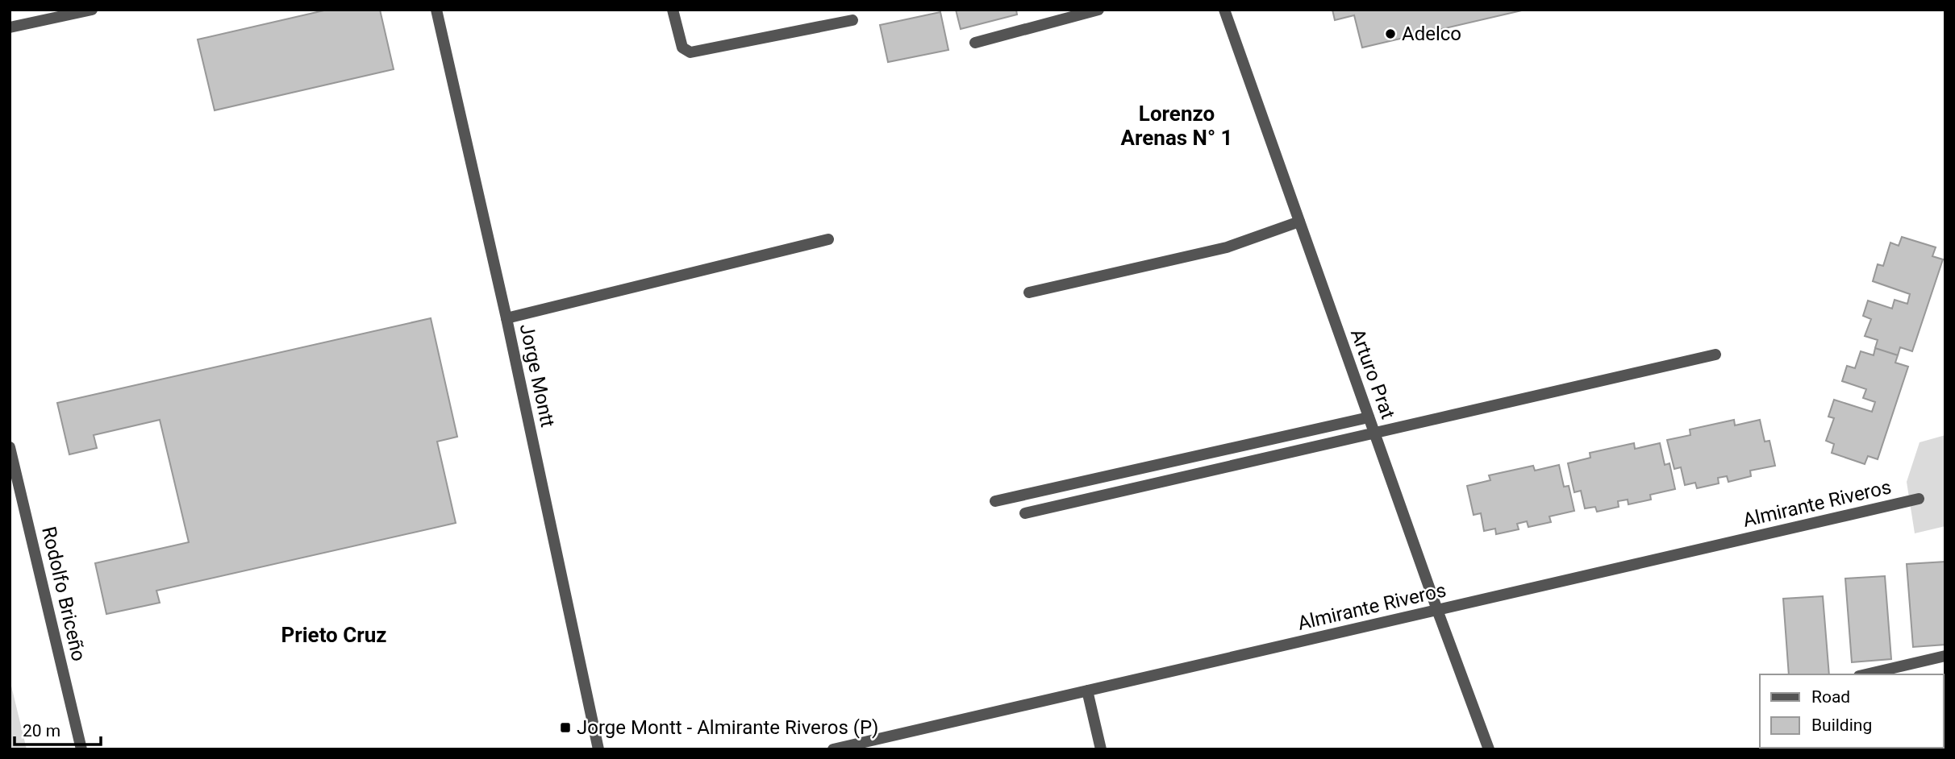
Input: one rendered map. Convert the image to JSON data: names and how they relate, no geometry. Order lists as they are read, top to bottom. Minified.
{"streets":{"street":["Arturo Prat","Jorge Montt","Almirante Riveros","Rodolfo Briceño"]},"crossings":[["Arturo Prat","Almirante Riveros"]],"districts":["Lorenzo Arenas N° 1","Prieto Cruz"],"places":{"other":["Adelco"],"transit":["Jorge Montt - Almirante Riveros (P)"]},"legend":["Road","Building"],"scale_bar":"20 m"}
